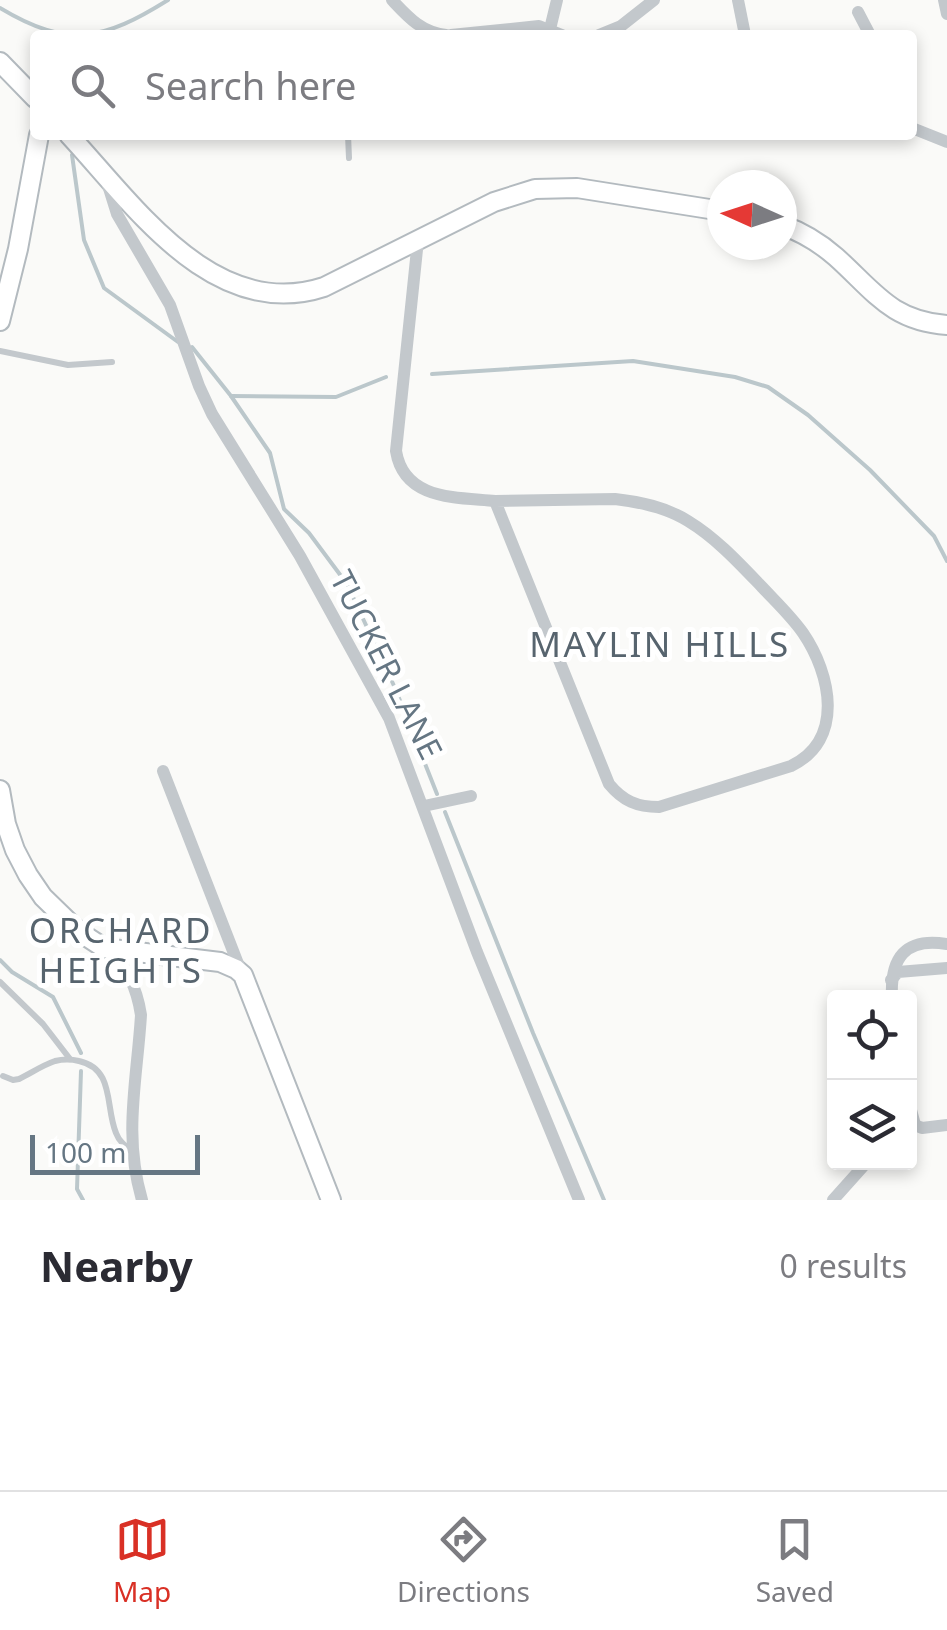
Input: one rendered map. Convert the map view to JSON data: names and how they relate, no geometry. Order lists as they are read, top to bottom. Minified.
{"streets":{"street":["TUCKER LANE"]},"districts":["MAYLIN HILLS","ORCHARD HEIGHTS"],"scale_bar":"100 m","north":"left","page":{"search":"Search here","scale":"100 m","heading":["Nearby","0 results"],"nav":["Map","Directions","Saved"]}}
